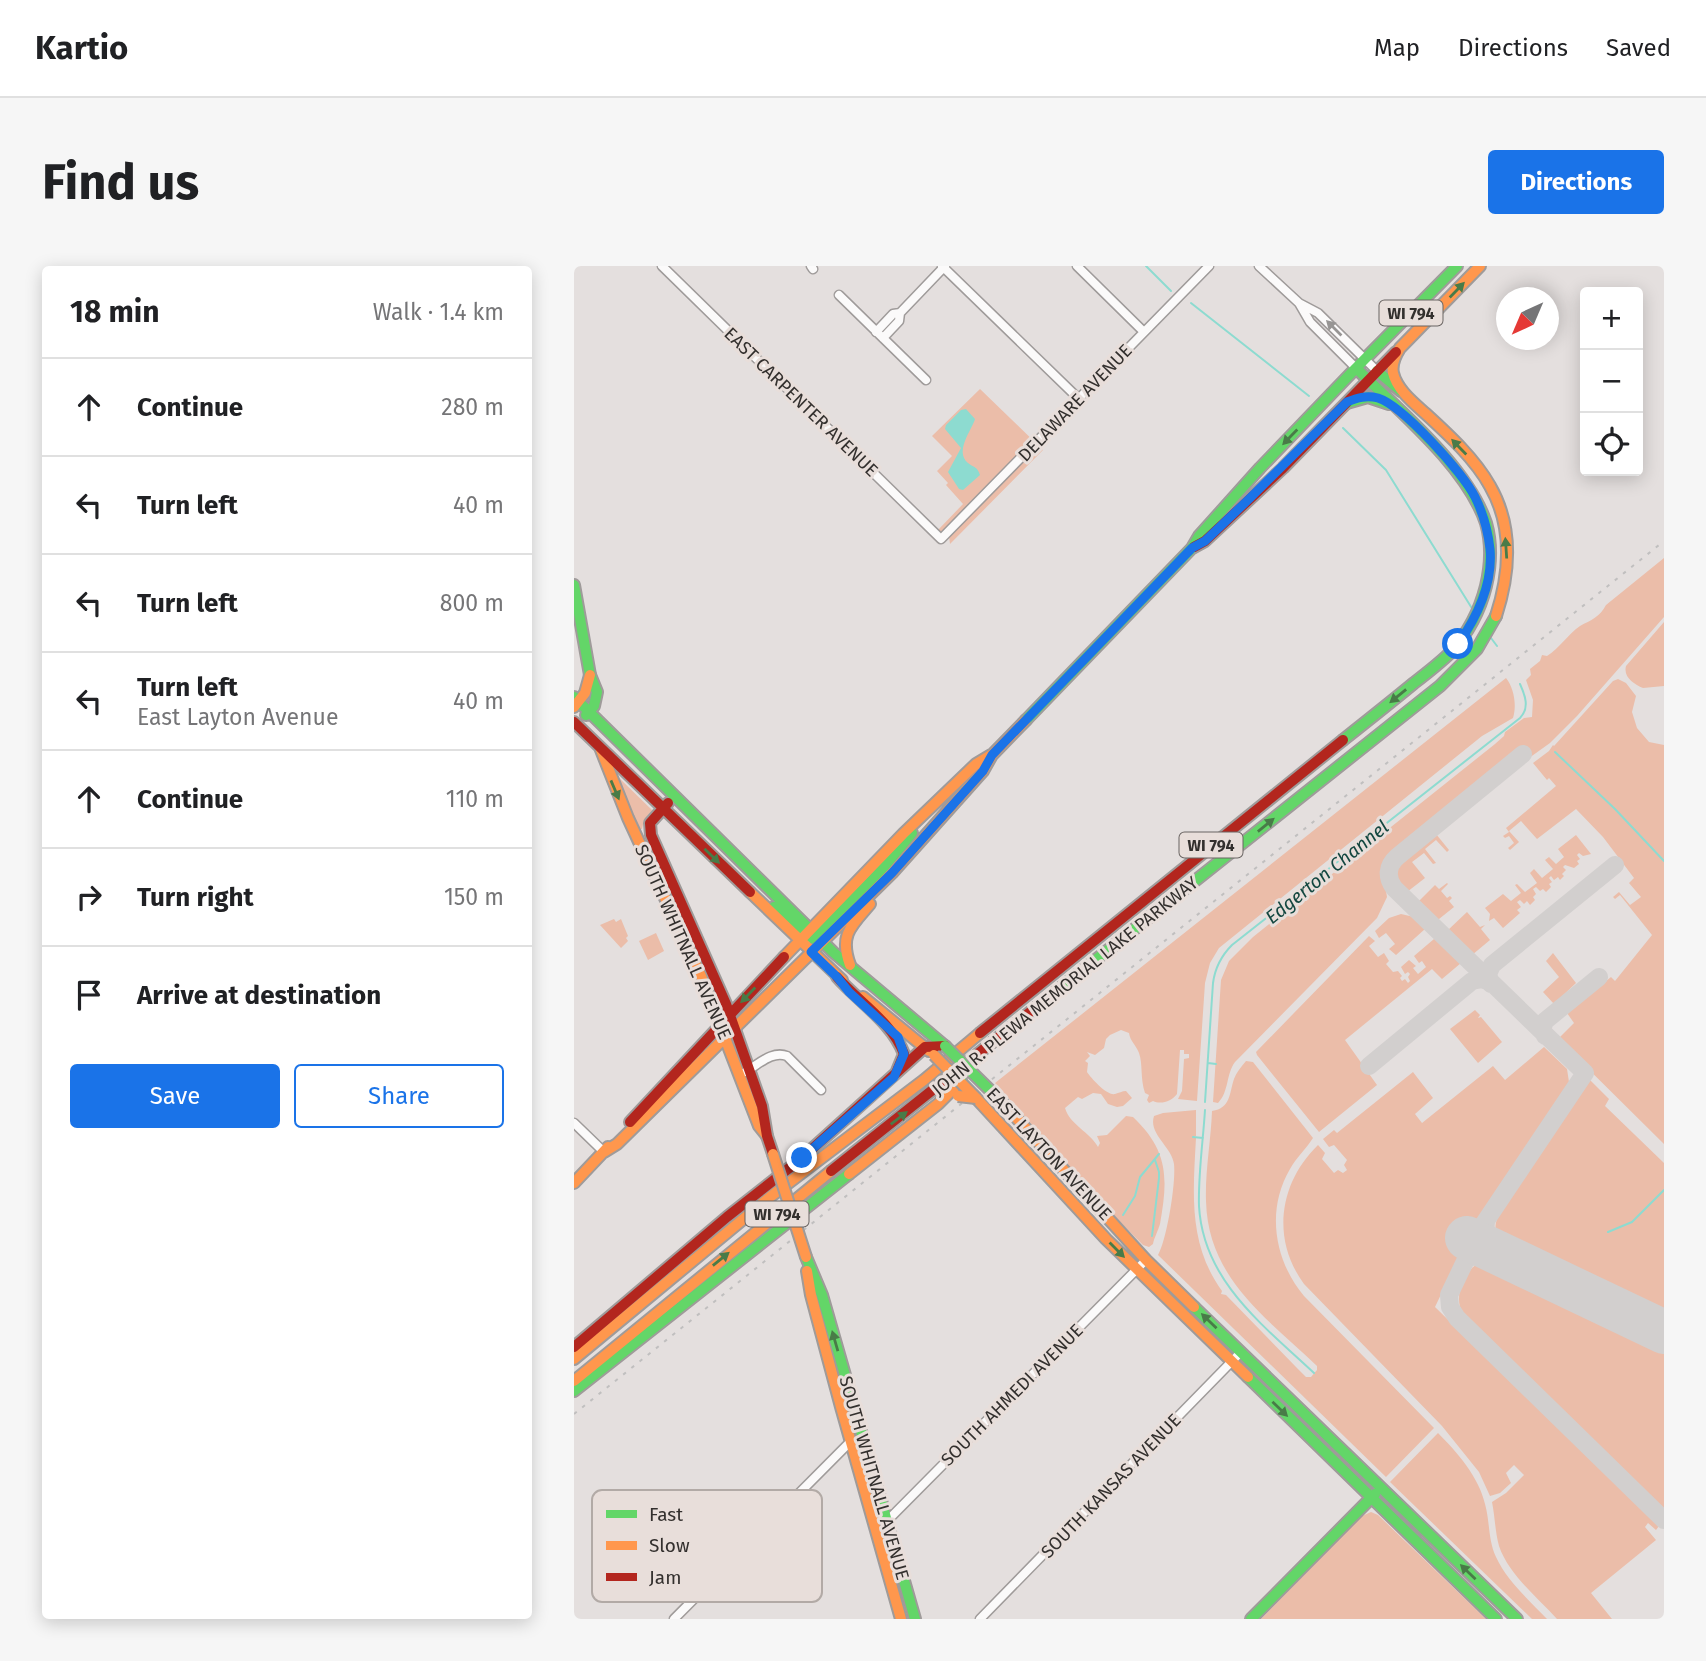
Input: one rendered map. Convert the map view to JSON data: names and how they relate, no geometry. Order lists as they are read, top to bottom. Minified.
{"streets":{"main road":["WI 794","SOUTH WHITNALL AVENUE","JOHN R. PLEWA MEMORIAL LAKE PARKWAY","EAST LAYTON AVENUE"],"street":["EAST CARPENTER AVENUE","DELAWARE AVENUE","SOUTH AHMEDI AVENUE","SOUTH KANSAS AVENUE"]},"crossings":[["WI 794","JOHN R. PLEWA MEMORIAL LAKE PARKWAY"],["EAST CARPENTER AVENUE","DELAWARE AVENUE"],["SOUTH WHITNALL AVENUE","EAST LAYTON AVENUE"],["SOUTH WHITNALL AVENUE","SOUTH AHMEDI AVENUE"],["EAST LAYTON AVENUE","SOUTH AHMEDI AVENUE"],["EAST LAYTON AVENUE","SOUTH KANSAS AVENUE"]],"water":["Edgerton Channel"],"legend":["Fast","Slow","Jam"],"north":"bottom left","page":{"header":"Kartio","nav":["Map","Directions","Saved"],"buttons":["Directions",["Save","Share"]],"title":"Find us","heading":["18 min","Walk · 1.4 km"],"map_buttons":["+","−"],"list":[["Continue","280 m"],["Turn left","40 m"],["Turn left","800 m"],["Turn left","East Layton Avenue","40 m"],["Continue","110 m"],["Turn right","150 m"],"Arrive at destination"]}}
